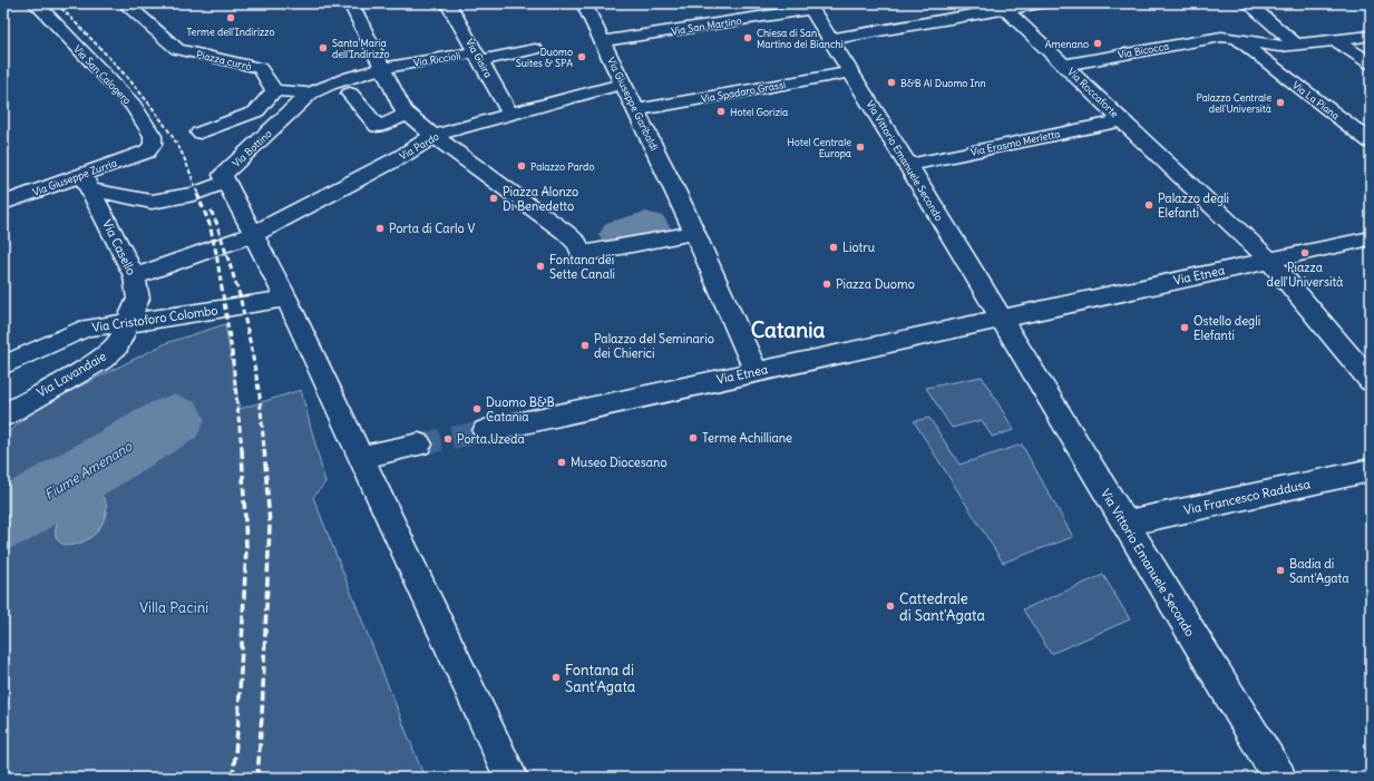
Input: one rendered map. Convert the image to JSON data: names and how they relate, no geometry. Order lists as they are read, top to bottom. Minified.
{"streets":{"street":["Via San Martino","Via Bicocca","Via Gisira","Via Riccioli","Piazza currò","Via San Calogero","Via Spadaro Grassi","Via Roccaforte","Via La Piana","Via Giuseppe Garibaldi","Via Erasmo Merletta","Via Pardo","Via Bottino","Via Vittorio Emanuele Secondo","Via Giuseppe Zurria","Via Casello","Via Etnea","Via Cristoforo Colombo","Via Lavandaie","Via Francesco Raddusa"]},"crossings":[["Via San Martino","Via Giuseppe Garibaldi"],["Via San Martino","Via Vittorio Emanuele Secondo"],["Via Bicocca","Via Roccaforte"],["Via Bicocca","Via La Piana"],["Via Gisira","Via Riccioli"],["Via Gisira","Via Pardo"],["Via Riccioli","Via Bottino"],["Via San Calogero","Via Giuseppe Zurria"],["Via Spadaro Grassi","Via Giuseppe Garibaldi"],["Via Spadaro Grassi","Via Vittorio Emanuele Secondo"],["Via Roccaforte","Via Erasmo Merletta"],["Via Roccaforte","Via Etnea"],["Via Giuseppe Garibaldi","Via Pardo"],["Via Erasmo Merletta","Via Vittorio Emanuele Secondo"],["Via Pardo","Via Bottino"],["Via Pardo","Via Casello"],["Via Bottino","Via Cristoforo Colombo"],["Via Vittorio Emanuele Secondo","Via Etnea"],["Via Vittorio Emanuele Secondo","Via Francesco Raddusa"],["Via Giuseppe Zurria","Via Casello"],["Via Casello","Via Cristoforo Colombo"],["Via Casello","Via Lavandaie"],["Via Cristoforo Colombo","Via Lavandaie"]],"districts":["Catania"],"water":["Fiume Amenano"],"parks":["Villa Pacini"],"places":["Terme dell'Indirizzo","Chiesa di San Martino dei Bianchi","Amenano","Santa Maria dell'Indirizzo","Duomo Suites & SPA","B&B Al Duomo Inn","Palazzo Centrale dell'Università","Hotel Gorizia","Hotel Centrale Europa","Palazzo Pardo","Piazza Alonzo Di Benedetto","Palazzo degli Elefanti","Porta di Carlo V","Liotru","Piazza dell'Università","Fontana dei Sette Canali","Piazza Duomo","Ostello degli Elefanti","Palazzo del Seminario dei Chierici","Duomo B&B Catania","Terme Achilliane","Porta Uzeda","Museo Diocesano","Badia di Sant'Agata","Cattedrale di Sant'Agata","Fontana di Sant'Agata"]}
